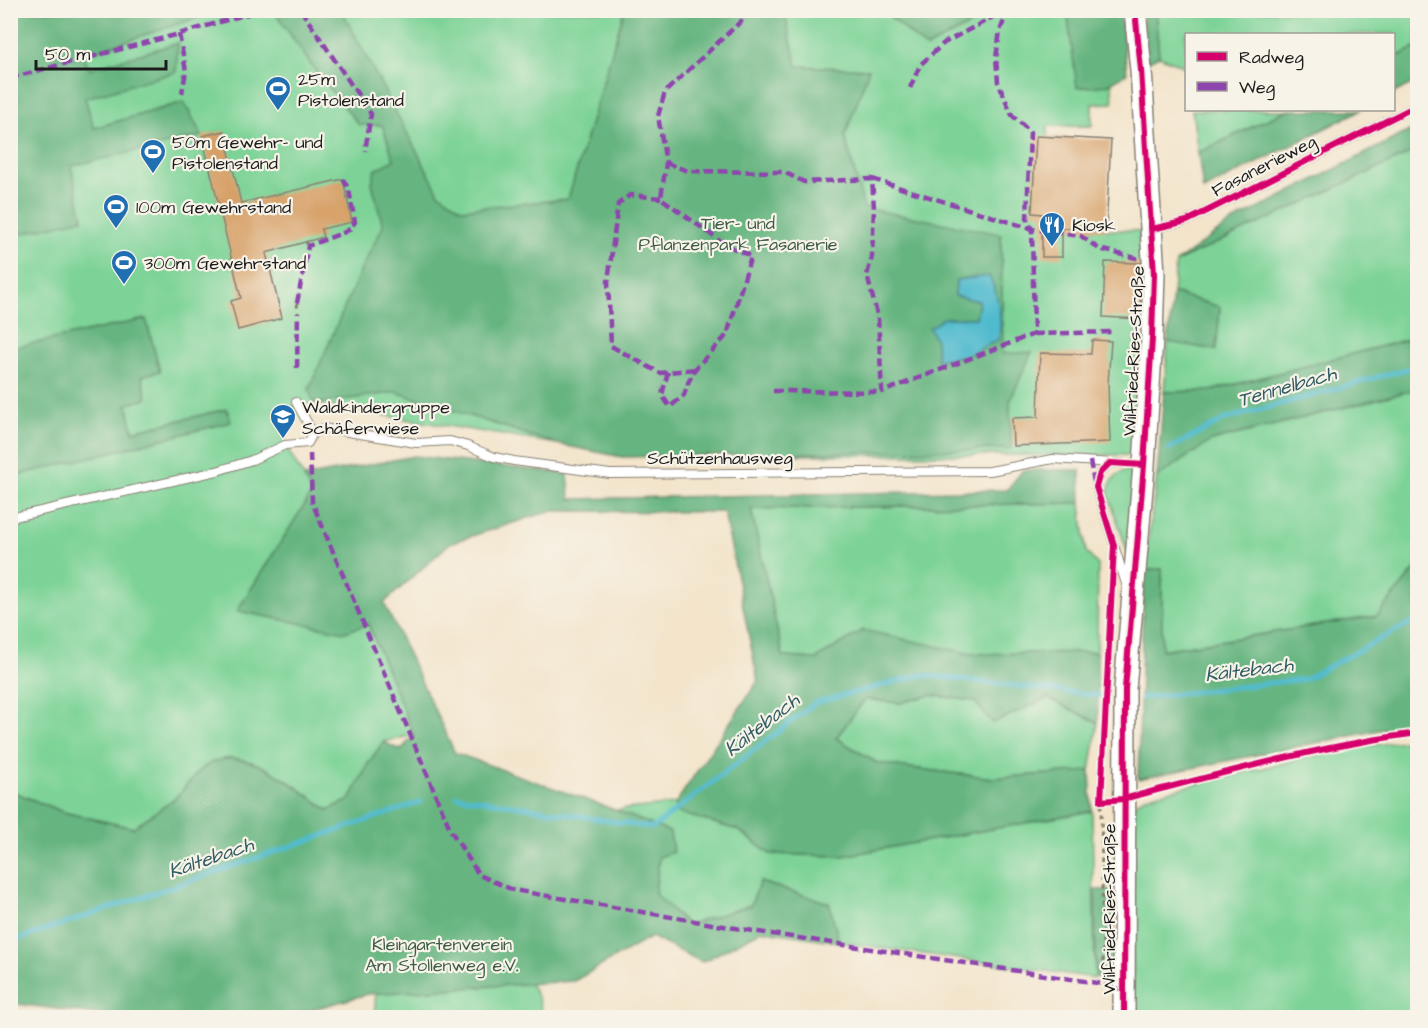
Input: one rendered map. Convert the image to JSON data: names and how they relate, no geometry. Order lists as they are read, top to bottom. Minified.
{"streets":{"street":["Wilfried-Ries-Straße"],"lane":["Fasanerieweg","Schützenhausweg"]},"crossings":[["Fasanerieweg","Wilfried-Ries-Straße"],["Wilfried-Ries-Straße","Schützenhausweg"]],"water":["Tennelbach","Kältebach"],"parks":["Tier- und Pflanzenpark Fasanerie","Kleingartenverein Am Stollenweg e.V."],"places":{"sports":["25m Pistolenstand","50m Gewehr- und Pistolenstand","100m Gewehrstand","300m Gewehrstand"],"restaurant":["Kiosk"],"school or university":["Waldkindergruppe Schäferwiese"]},"legend":["Radweg","Weg"],"scale_bar":"50 m"}
